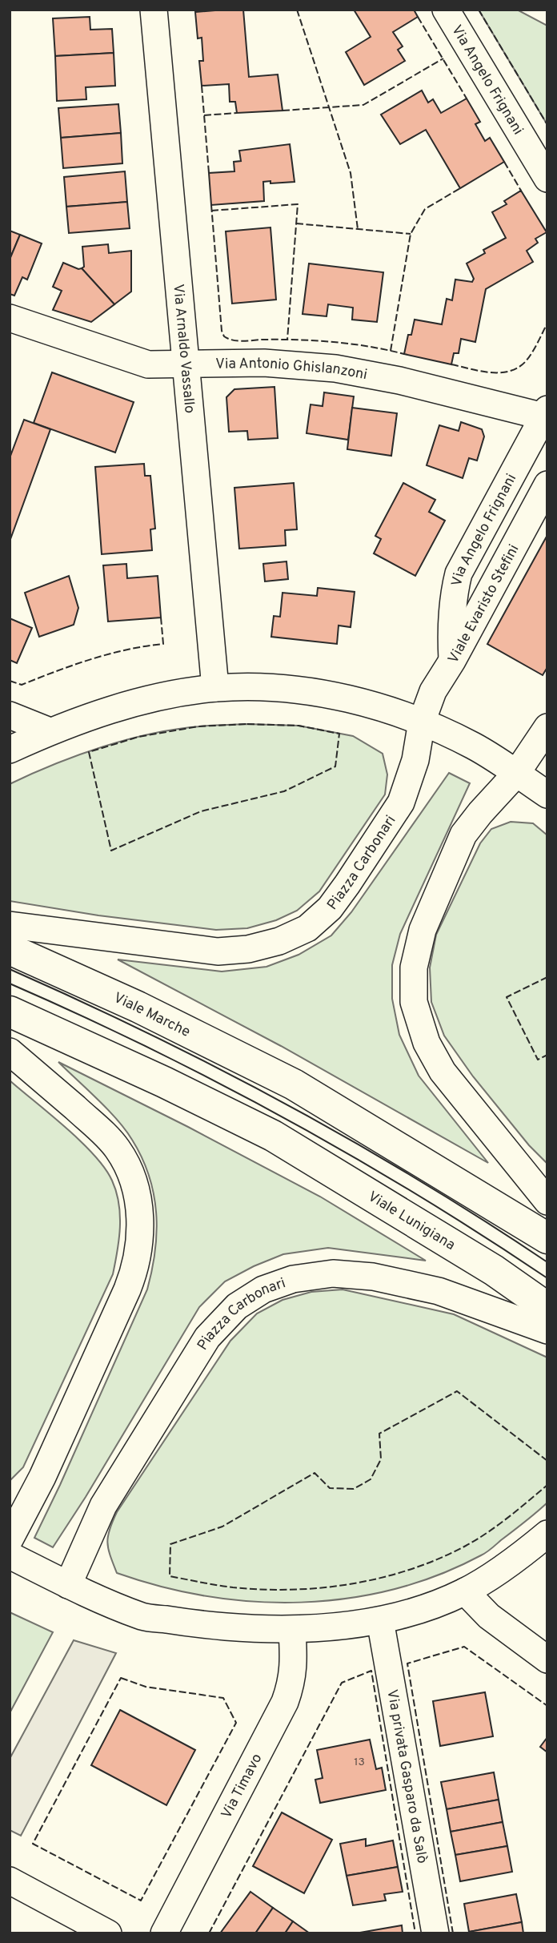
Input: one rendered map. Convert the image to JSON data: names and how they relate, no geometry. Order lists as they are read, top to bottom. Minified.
{"streets":{"main road":["Viale Marche","Viale Lunigiana"],"street":["Via Angelo Frignani","Via Arnaldo Vassallo","Via Antonio Ghislanzoni","Viale Evaristo Stefini","Piazza Carbonari","Via privata Gasparo da Salò","Via Timavo"]},"crossings":[["Via Angelo Frignani","Via Antonio Ghislanzoni"],["Via Angelo Frignani","Viale Evaristo Stefini"],["Via Arnaldo Vassallo","Via Antonio Ghislanzoni"],["Viale Evaristo Stefini","Piazza Carbonari"]],"house_numbers":["13"]}
